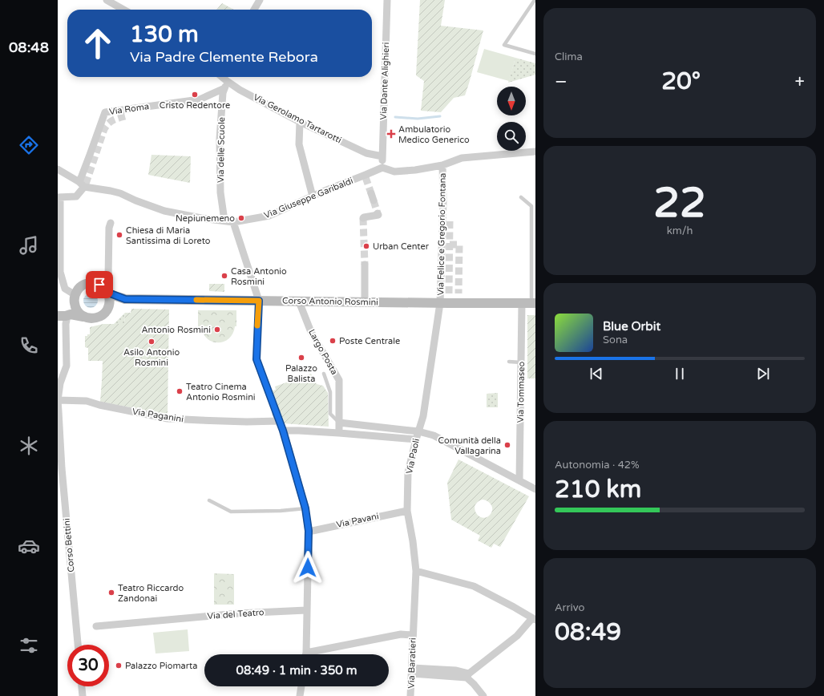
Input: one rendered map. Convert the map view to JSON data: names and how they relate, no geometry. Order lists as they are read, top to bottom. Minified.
{"streets":{"main road":["Corso Antonio Rosmini"],"street":["Via Dante Alighieri","Via Roma","Via Gerolamo Tartarotti","Via delle Scuole","Via Giuseppe Garibaldi","Via Felice e Gregorio Fontana","Largo Posta","Via Tommaseo","Via Paganini","Via Paoli","Via Pavani","Corso Bettini","Via del Teatro","Via Baratieri"]},"crossings":[["Via Dante Alighieri","Via Gerolamo Tartarotti"],["Via Dante Alighieri","Via Giuseppe Garibaldi"],["Via Roma","Via delle Scuole"],["Via Roma","Via Giuseppe Garibaldi"],["Via Gerolamo Tartarotti","Via delle Scuole"],["Via delle Scuole","Via Giuseppe Garibaldi"],["Via Felice e Gregorio Fontana","Corso Antonio Rosmini"],["Via Felice e Gregorio Fontana","Via Paoli"],["Corso Antonio Rosmini","Largo Posta"],["Corso Antonio Rosmini","Via Tommaseo"],["Corso Antonio Rosmini","Via Paoli"],["Via Paganini","Corso Bettini"],["Via Paoli","Via Pavani"],["Via Paoli","Via Baratieri"]],"places":{"other":["Cristo Redentore","Nepiunemeno","Chiesa di Maria Santissima di Loreto","Urban Center","Casa Antonio Rosmini","Antonio Rosmini","Poste Centrale","Asilo Antonio Rosmini","Palazzo Balista","Teatro Cinema Antonio Rosmini","Comunità della Vallagarina","Teatro Riccardo Zandonai","Palazzo Piomarta"],"health":["Ambulatorio Medico Generico"]},"north":"bottom","page":{"tabs":"08:48","tile":["Clima",["22","km/h"],["Autonomia · 42%","210 km"],["Arrivo","08:49"]],"turn":["130 m","Via Padre Clemente Rebora"],"heat":["−","20°","+"],"song":["Blue Orbit","Sona"],"limit":"30","trip":"08:49 · 1 min · 350 m"}}
